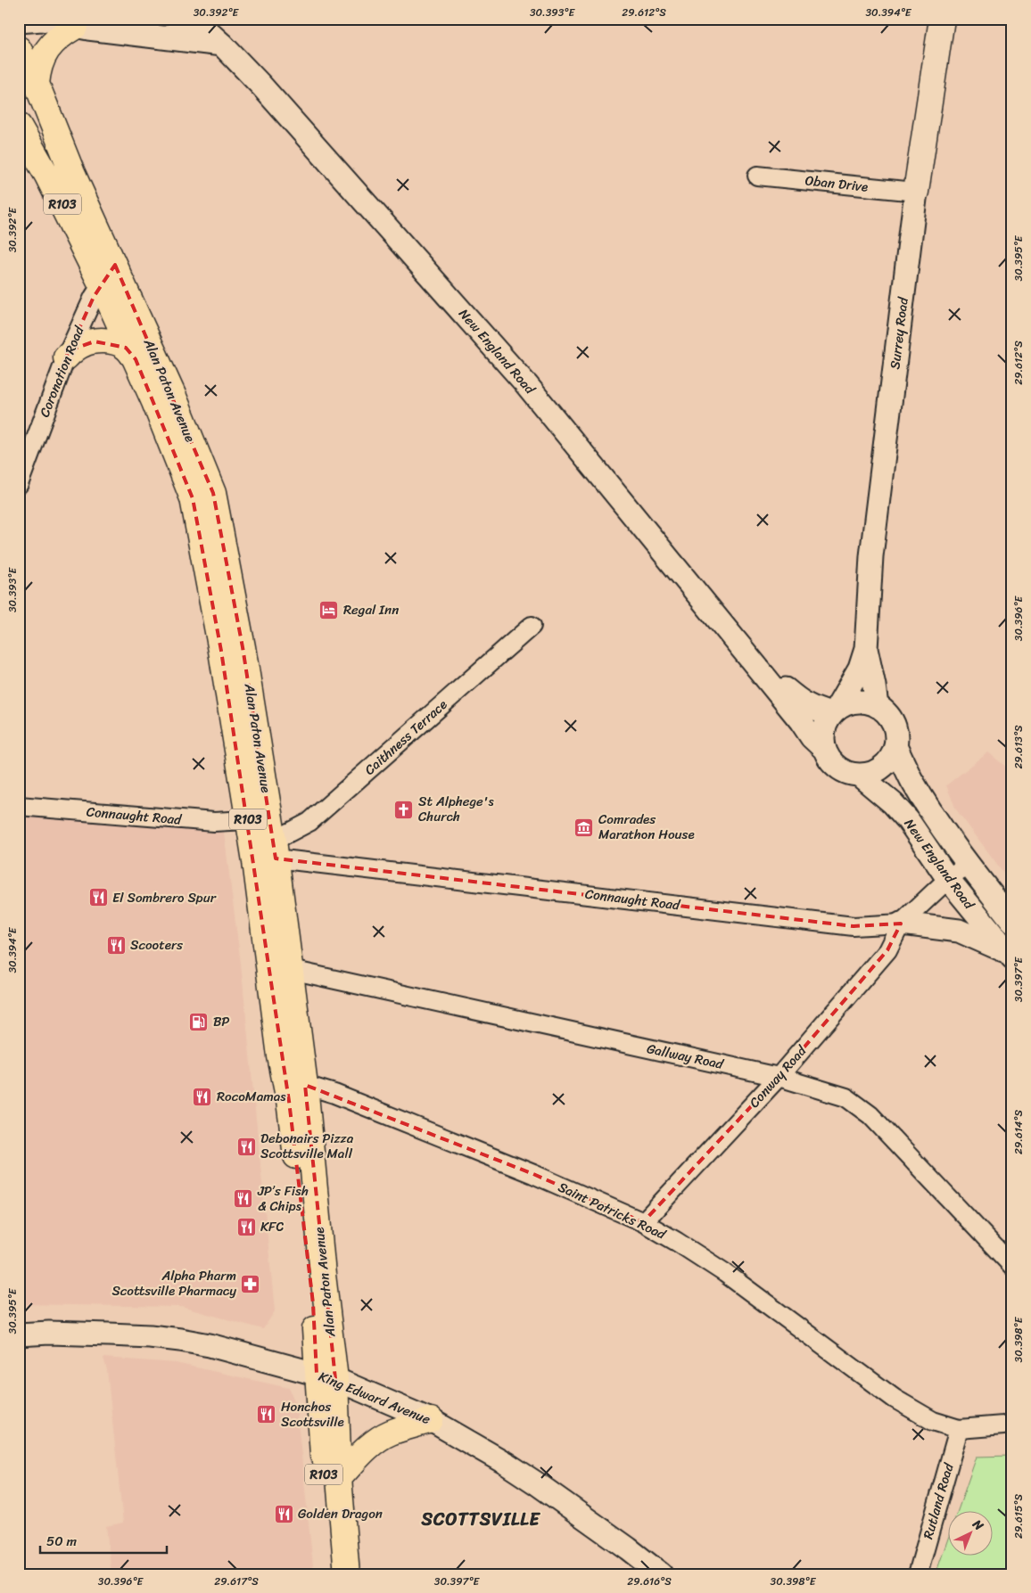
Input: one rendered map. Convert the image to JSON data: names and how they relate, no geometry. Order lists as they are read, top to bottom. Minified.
{"streets":{"main road":["R103","Surrey Road","Alan Paton Avenue"],"street":["Oban Drive","New England Road","Coronation Road","Caithness Terrace","Connaught Road","Gallway Road","Conway Road","Saint Patricks Road","King Edward Avenue","Rutland Road"]},"crossings":[["Oban Drive","Surrey Road"],["Surrey Road","New England Road"],["Coronation Road","Alan Paton Avenue"],["Alan Paton Avenue","Caithness Terrace"],["Alan Paton Avenue","Connaught Road"],["Alan Paton Avenue","Gallway Road"],["Alan Paton Avenue","Saint Patricks Road"],["Alan Paton Avenue","King Edward Avenue"],["Caithness Terrace","Connaught Road"],["Connaught Road","Conway Road"],["Gallway Road","Conway Road"],["Conway Road","Saint Patricks Road"],["Saint Patricks Road","Rutland Road"]],"districts":["SCOTTSVILLE"],"places":{"hotel":["Regal Inn"],"church":["St Alphege's Church"],"museum":["Comrades Marathon House"],"restaurant":["El Sombrero Spur","Scooters","RocoMamas","Debonairs Pizza Scottsville Mall","JP’s Fish & Chips","KFC","Honchos Scottsville","Golden Dragon"],"fuel station":["BP"],"pharmacy":["Alpha Pharm Scottsville Pharmacy"]},"scale_bar":"50 m","north":"top right","coordinates":["30.392°E","30.393°E","29.612°S","30.394°E","30.395°E","30.396°E","29.613°S","30.397°E","29.614°S","30.398°E","29.615°S","29.617°S","29.616°S"]}
